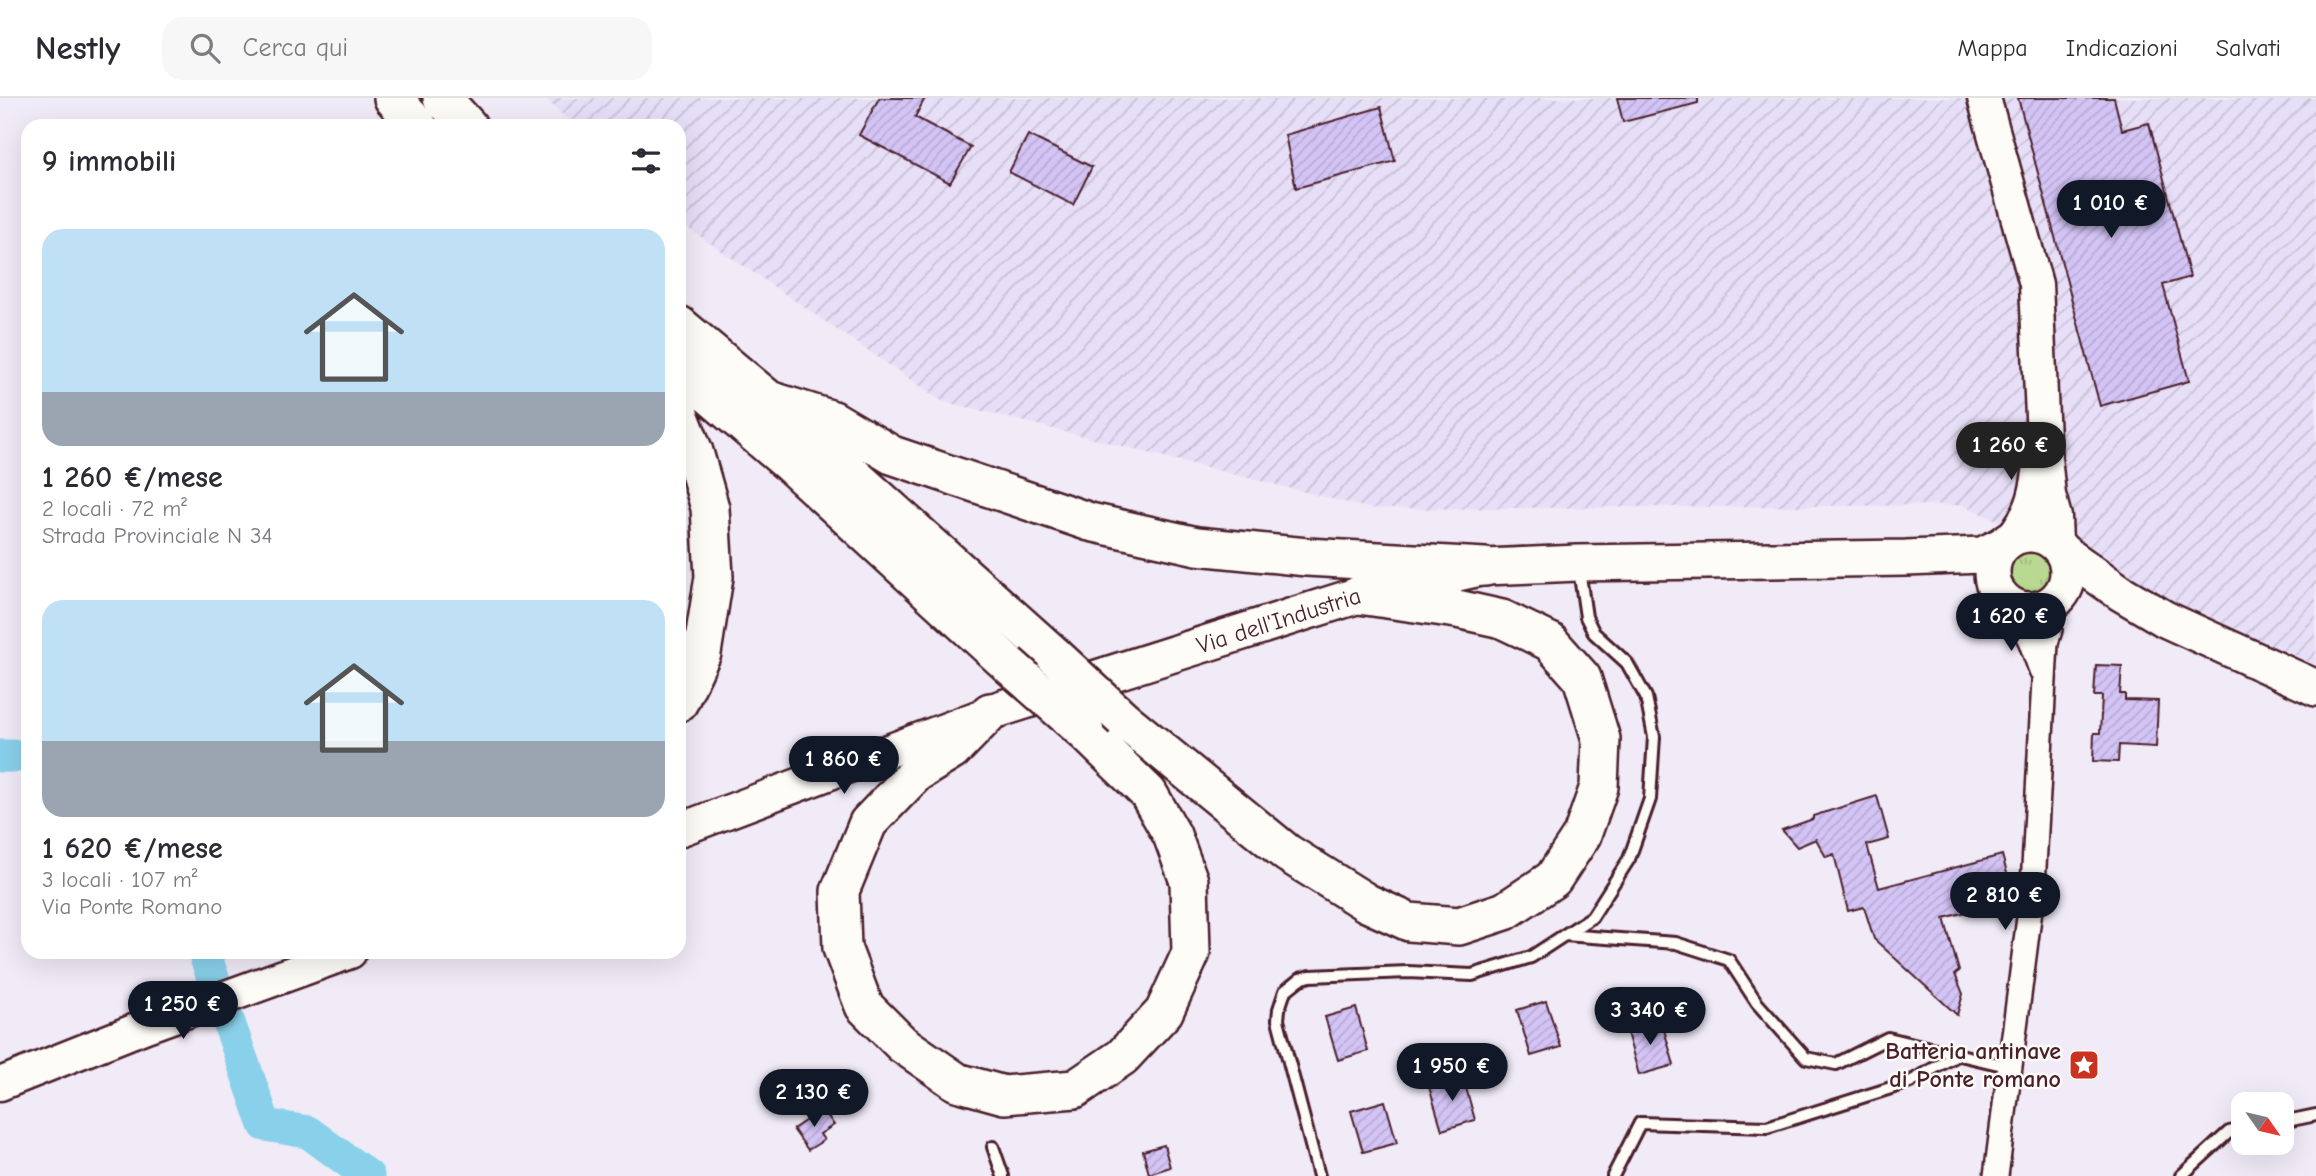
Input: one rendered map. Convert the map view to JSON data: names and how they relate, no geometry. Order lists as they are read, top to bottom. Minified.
{"streets":{"main road":["Via dell'Industria"]},"places":{"place":["Batteria antinave di Ponte romano"]},"north":"bottom right","page":{"header":"Nestly","search":"Cerca qui","nav":["Mappa","Indicazioni","Salvati"],"heading":"9 immobili","price":["1 010 €","1 260 €","1 620 €","1 860 €","2 810 €","1 250 €","3 340 €","1 950 €","2 130 €"],"list":[{"name":"1 260 €/mese","note":"2 locali · 72 m² · Strada Provinciale N 34"},{"name":"1 620 €/mese","note":"3 locali · 107 m² · Via Ponte Romano"}]}}
